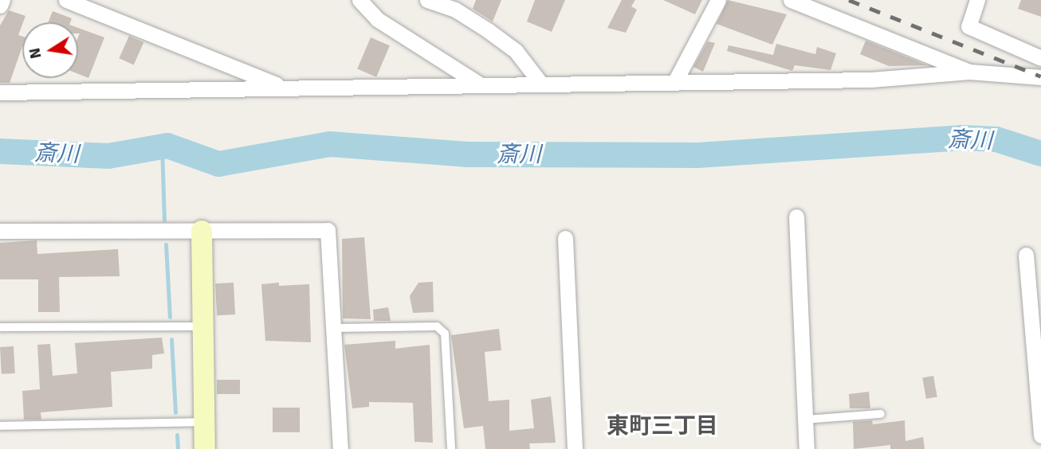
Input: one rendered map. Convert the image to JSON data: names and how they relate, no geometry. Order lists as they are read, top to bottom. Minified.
{"districts":["東町三丁目"],"water":["斎川"],"north":"left"}
